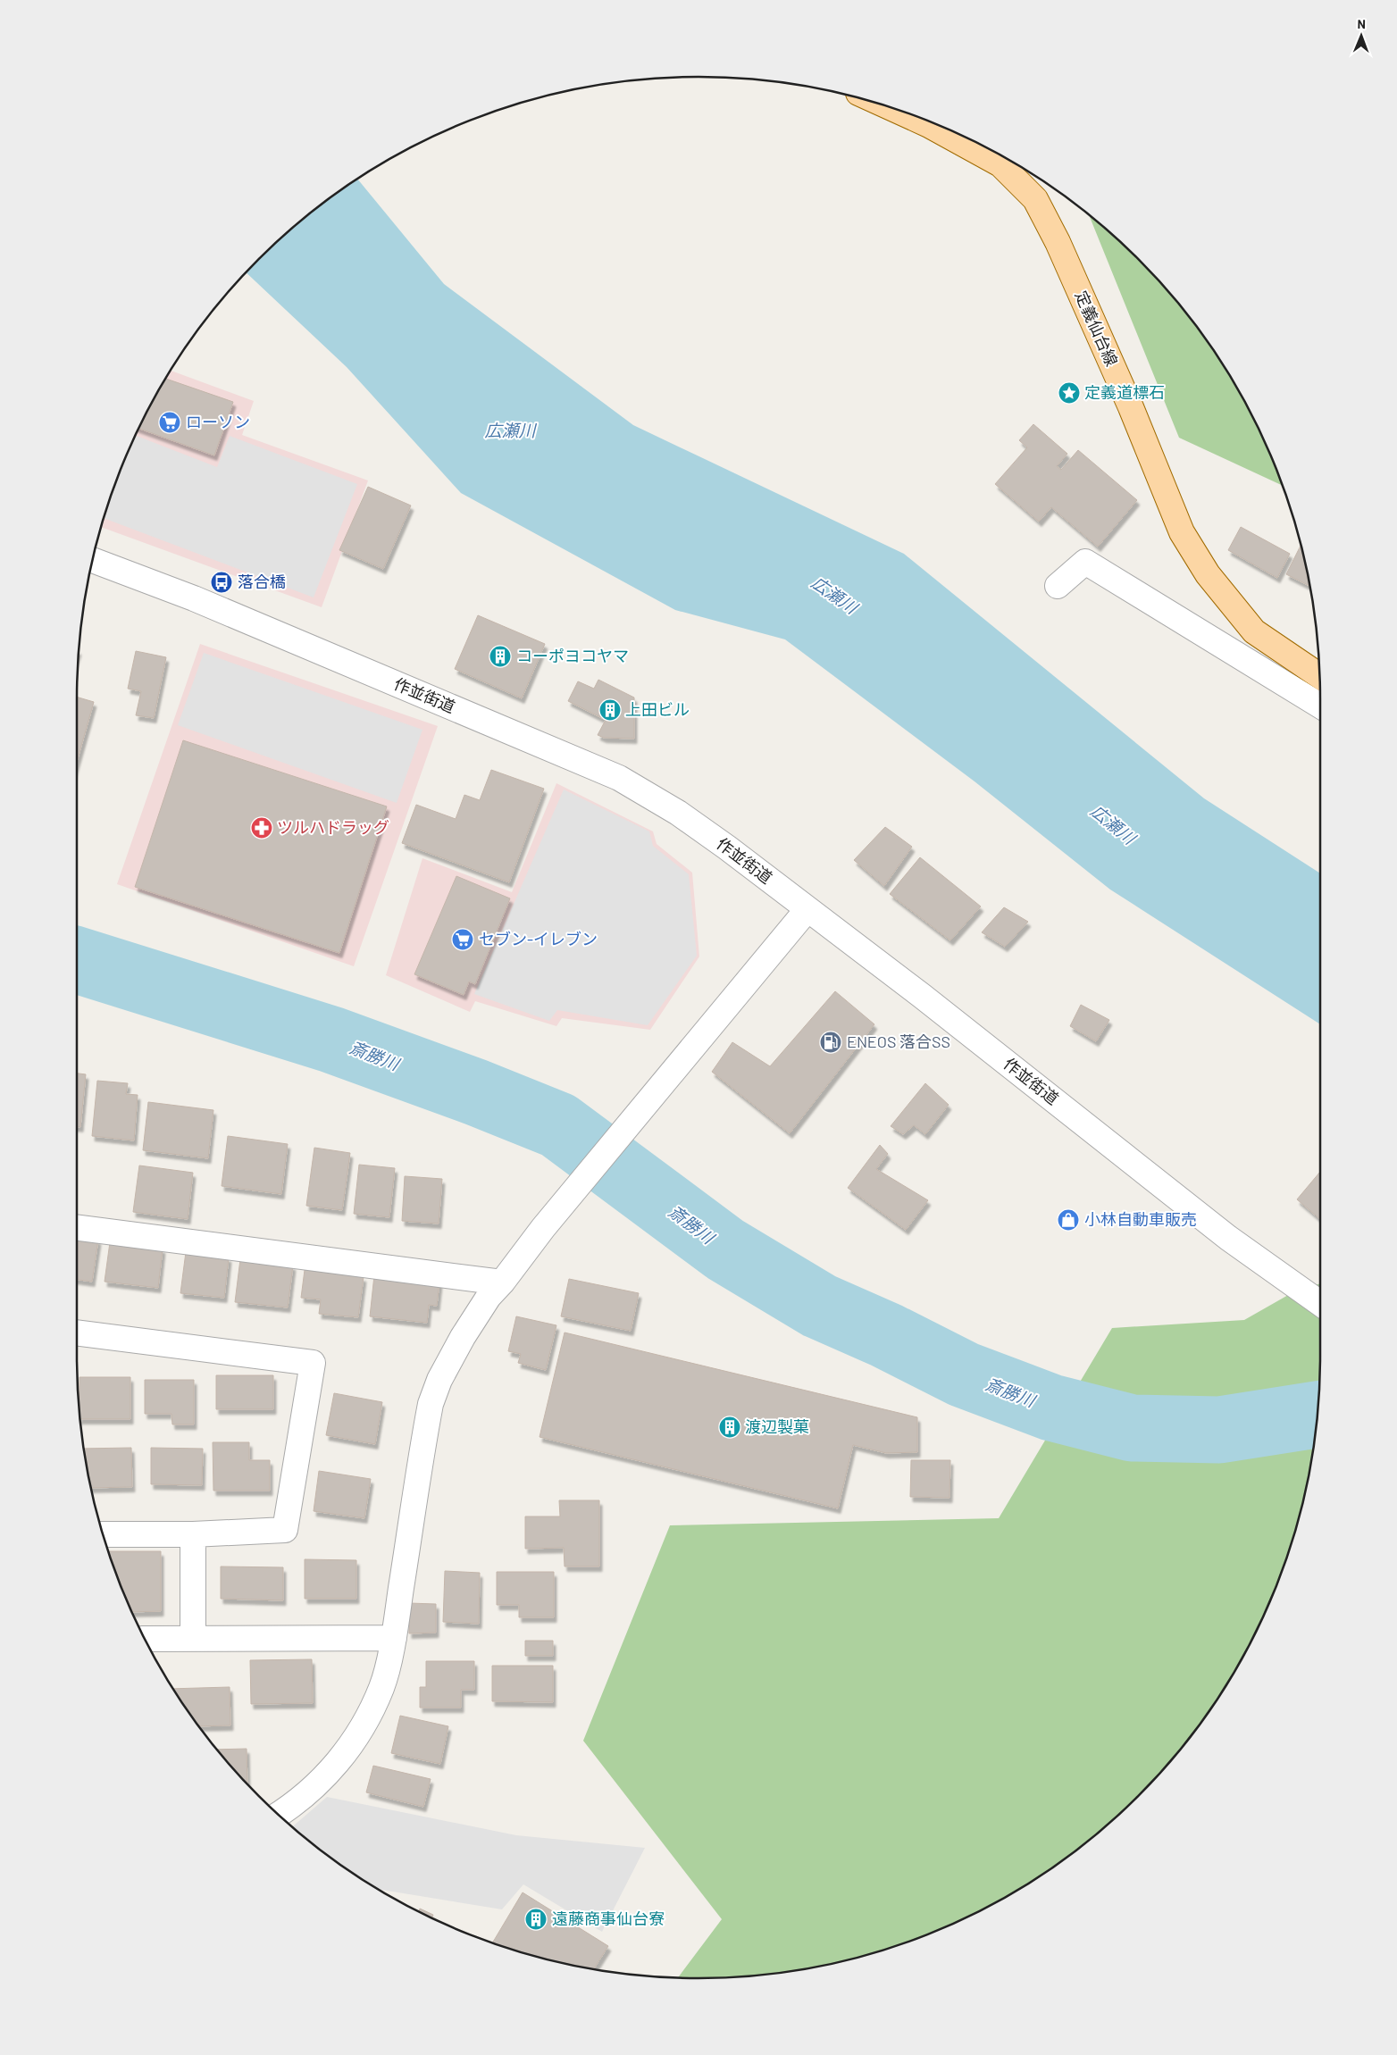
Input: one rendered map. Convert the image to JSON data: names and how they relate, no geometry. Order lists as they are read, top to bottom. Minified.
{"streets":{"main road":["定義仙台線"],"street":["作並街道"]},"water":["広瀬川","斎勝川"],"places":{"place":["定義道標石"],"supermarket":["ローソン","セブン-イレブン"],"bus stop":["落合橋"],"building":["コーポヨコヤマ","上田ビル","渡辺製菓","遠藤商事仙台寮"],"pharmacy":["ツルハドラッグ"],"fuel station":["ENEOS 落合SS"],"shop":["小林自動車販売"]},"north":"top"}
